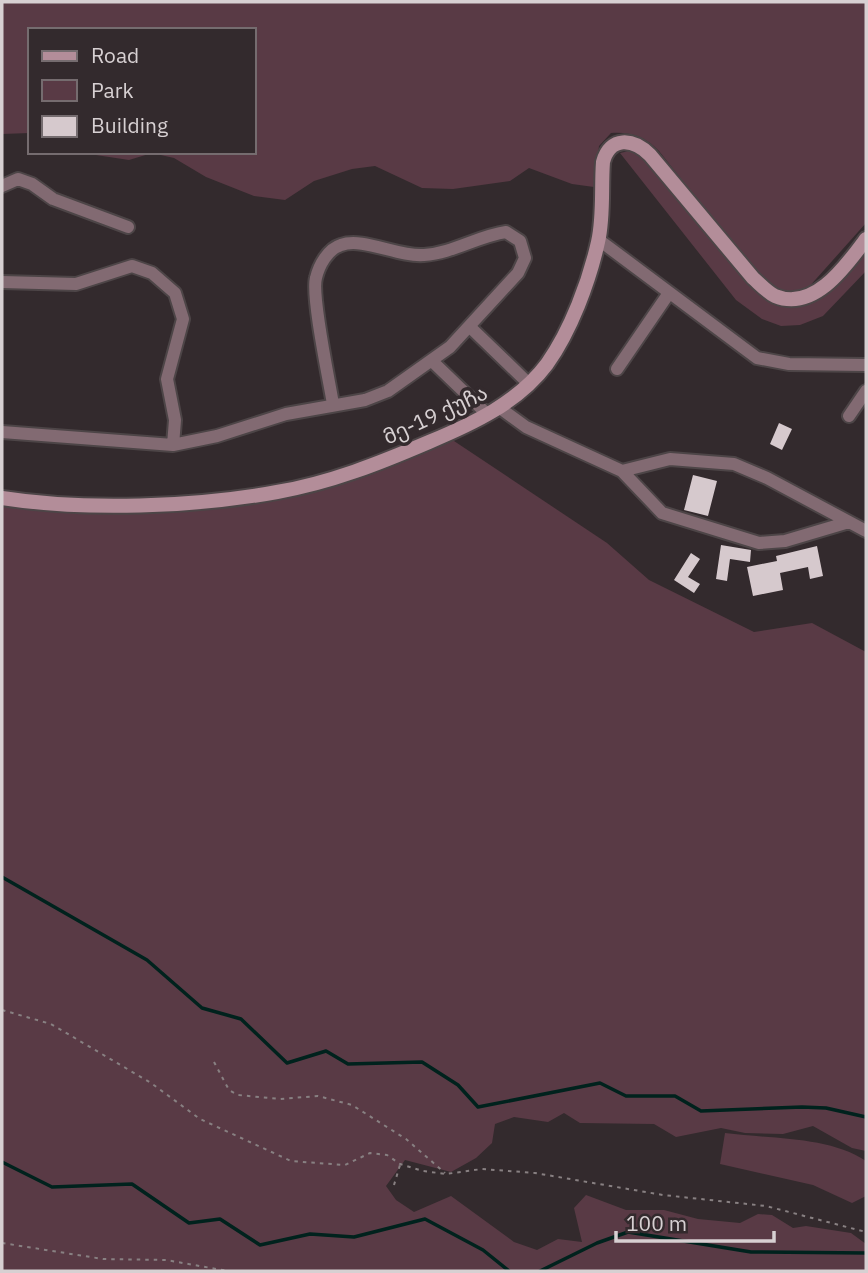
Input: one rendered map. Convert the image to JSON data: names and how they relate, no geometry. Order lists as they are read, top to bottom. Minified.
{"streets":{"street":["მე-19 ქუჩა"]},"legend":["Road","Park","Building"],"scale_bar":"100 m"}
